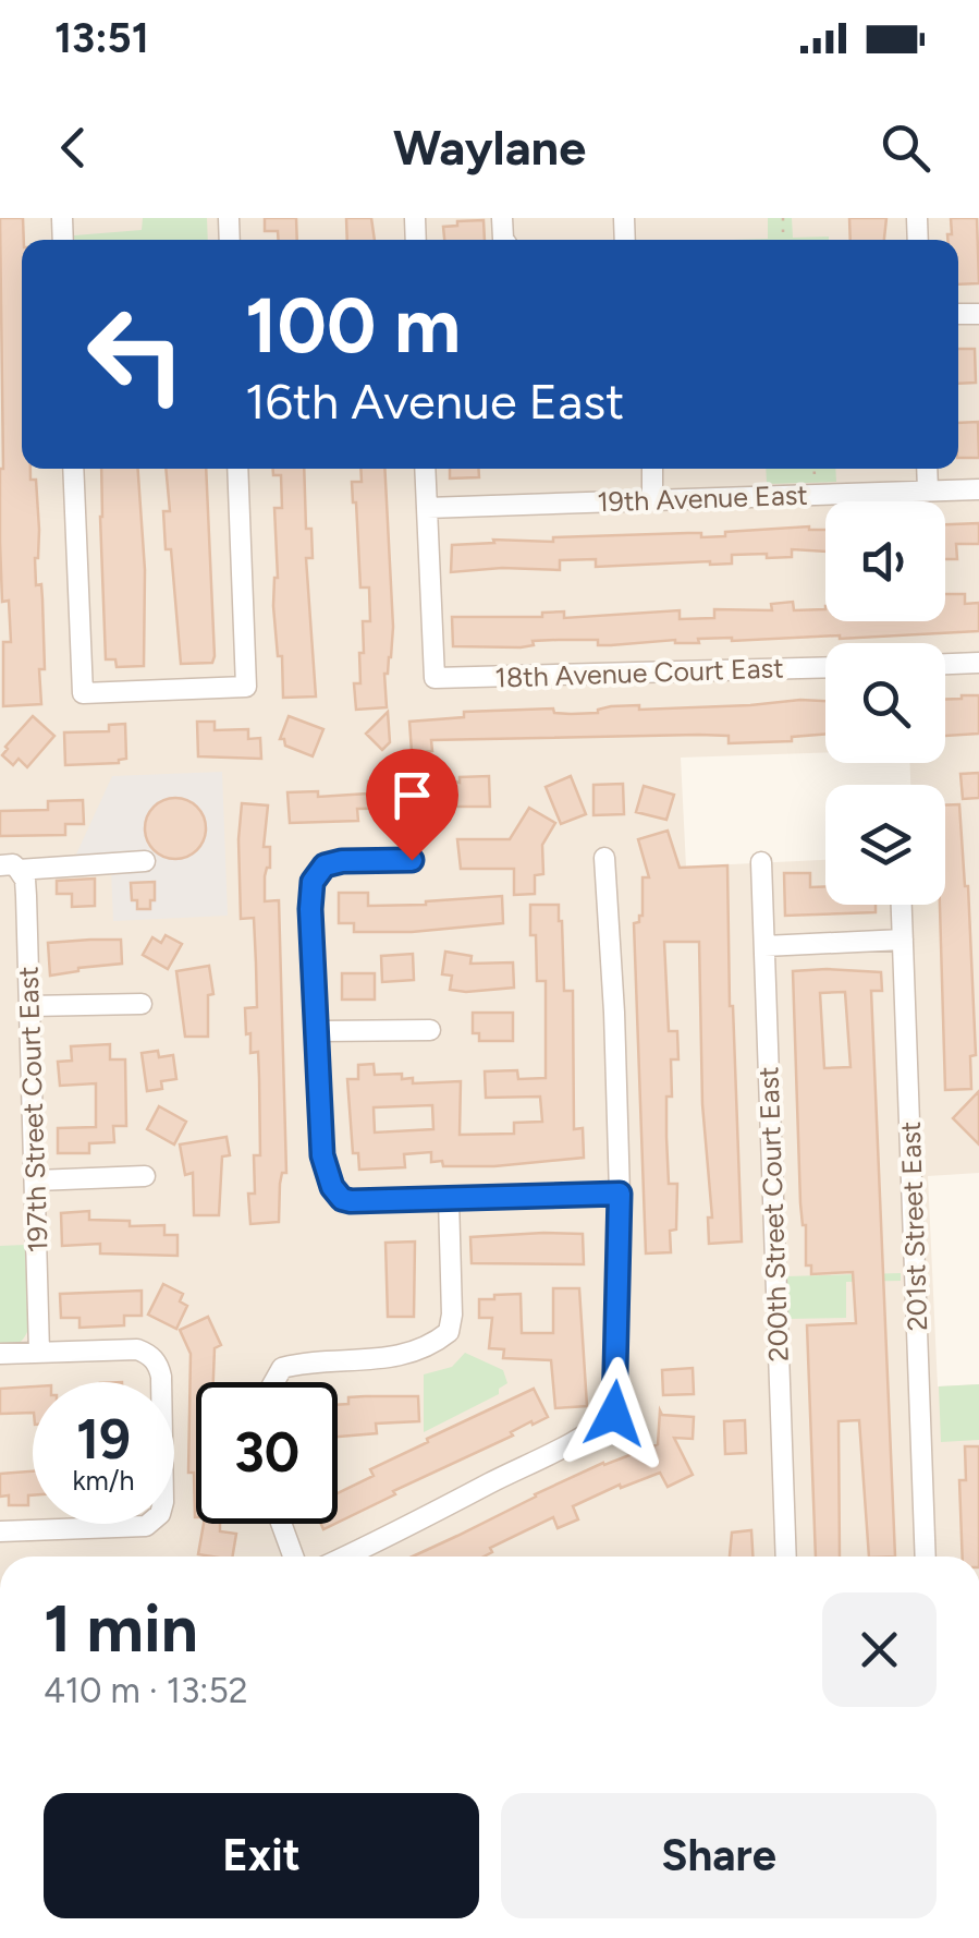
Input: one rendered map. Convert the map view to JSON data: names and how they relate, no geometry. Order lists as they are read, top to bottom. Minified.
{"streets":{"street":["19th Avenue East","18th Avenue Court East","197th Street Court East","200th Street Court East","201st Street East"]},"crossings":[["19th Avenue East","18th Avenue Court East"]],"page":{"status":"13:51","header":"Waylane","turn":["100 m","16th Avenue East"],"speed":"19 km/h","limit":"30","heading":["1 min","410 m · 13:52"],"buttons":["Exit","Share"]}}
